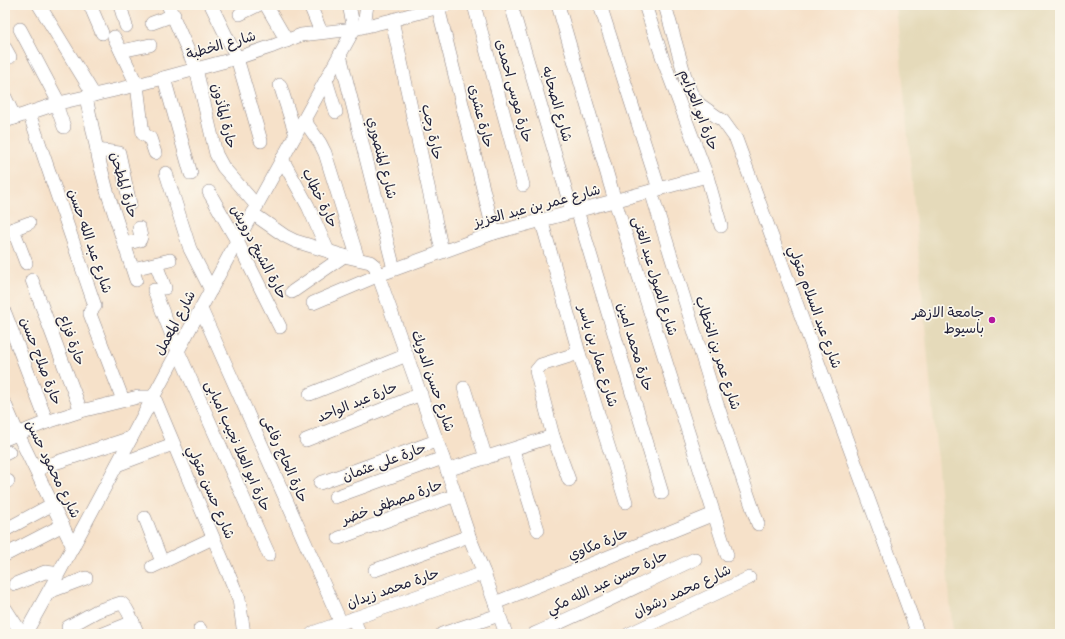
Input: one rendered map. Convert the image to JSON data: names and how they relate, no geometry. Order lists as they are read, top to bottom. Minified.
{"streets":{"street":["شارع الخطبة","حارة موسى احمدى","شارع الصحابه","حارة ابو العزايم","حارة المأذون","حارة عشرى","حارة رجب","شارع المنصوري","حارة المطحن","حارة خطاب","شارع عمر بن عبد العزيز","شارع عبد الله حسن","حارة الشيخ درويش","شارع الصول عبد الغنى","شارع عبد السلام متولي","شارع المعمل","حارة فزاع","حارة محمد امين","شارع عمر بن الخطاب","شارع عمار بن ياسر","حارة صلاح حسن","شارع حسن الدويك","حارة عبد الواحد","حارة ابو العلا نجيب امبابى","حارة الحاج رفاعى","حارة على عثمان","شارع محمود حسن","شارع حسن متولي","حارة مصطفى خضر","حارة مكاوي","حارة حسن عبد الله مكي","حارة محمد زيدان","شارع محمد رشوان"]},"crossings":[["شارع الخطبة","حارة المأذون"],["شارع الخطبة","حارة عشرى"],["شارع الخطبة","حارة رجب"],["شارع الخطبة","حارة المطحن"],["شارع الخطبة","شارع عبد الله حسن"],["شارع الخطبة","شارع المعمل"],["شارع الصحابه","شارع عمر بن عبد العزيز"],["شارع الصحابه","حارة محمد امين"],["حارة ابو العزايم","شارع عمر بن عبد العزيز"],["حارة المأذون","شارع المعمل"],["حارة المأذون","شارع حسن الدويك"],["حارة عشرى","شارع عمر بن عبد العزيز"],["حارة رجب","شارع عمر بن عبد العزيز"],["شارع المنصوري","شارع عمر بن عبد العزيز"],["شارع المنصوري","شارع المعمل"],["حارة المطحن","حارة ابو العلا نجيب امبابى"],["حارة خطاب","شارع المعمل"],["حارة خطاب","شارع حسن الدويك"],["شارع عمر بن عبد العزيز","شارع الصول عبد الغنى"],["شارع عمر بن عبد العزيز","حارة محمد امين"],["شارع عمر بن عبد العزيز","شارع عمر بن الخطاب"],["شارع عمر بن عبد العزيز","شارع عمار بن ياسر"],["شارع عمر بن عبد العزيز","شارع حسن الدويك"],["حارة الشيخ درويش","شارع المعمل"],["شارع الصول عبد الغنى","حارة مكاوي"],["شارع المعمل","شارع حسن الدويك"],["شارع المعمل","حارة ابو العلا نجيب امبابى"],["شارع المعمل","حارة الحاج رفاعى"],["شارع المعمل","شارع محمود حسن"],["شارع المعمل","شارع حسن متولي"],["شارع حسن الدويك","حارة عبد الواحد"],["شارع حسن الدويك","حارة على عثمان"],["شارع حسن الدويك","حارة مصطفى خضر"],["شارع حسن الدويك","حارة مكاوي"],["شارع حسن الدويك","حارة محمد زيدان"],["حارة الحاج رفاعى","حارة محمد زيدان"]],"places":["جامعة الازهر باسيوط"]}
